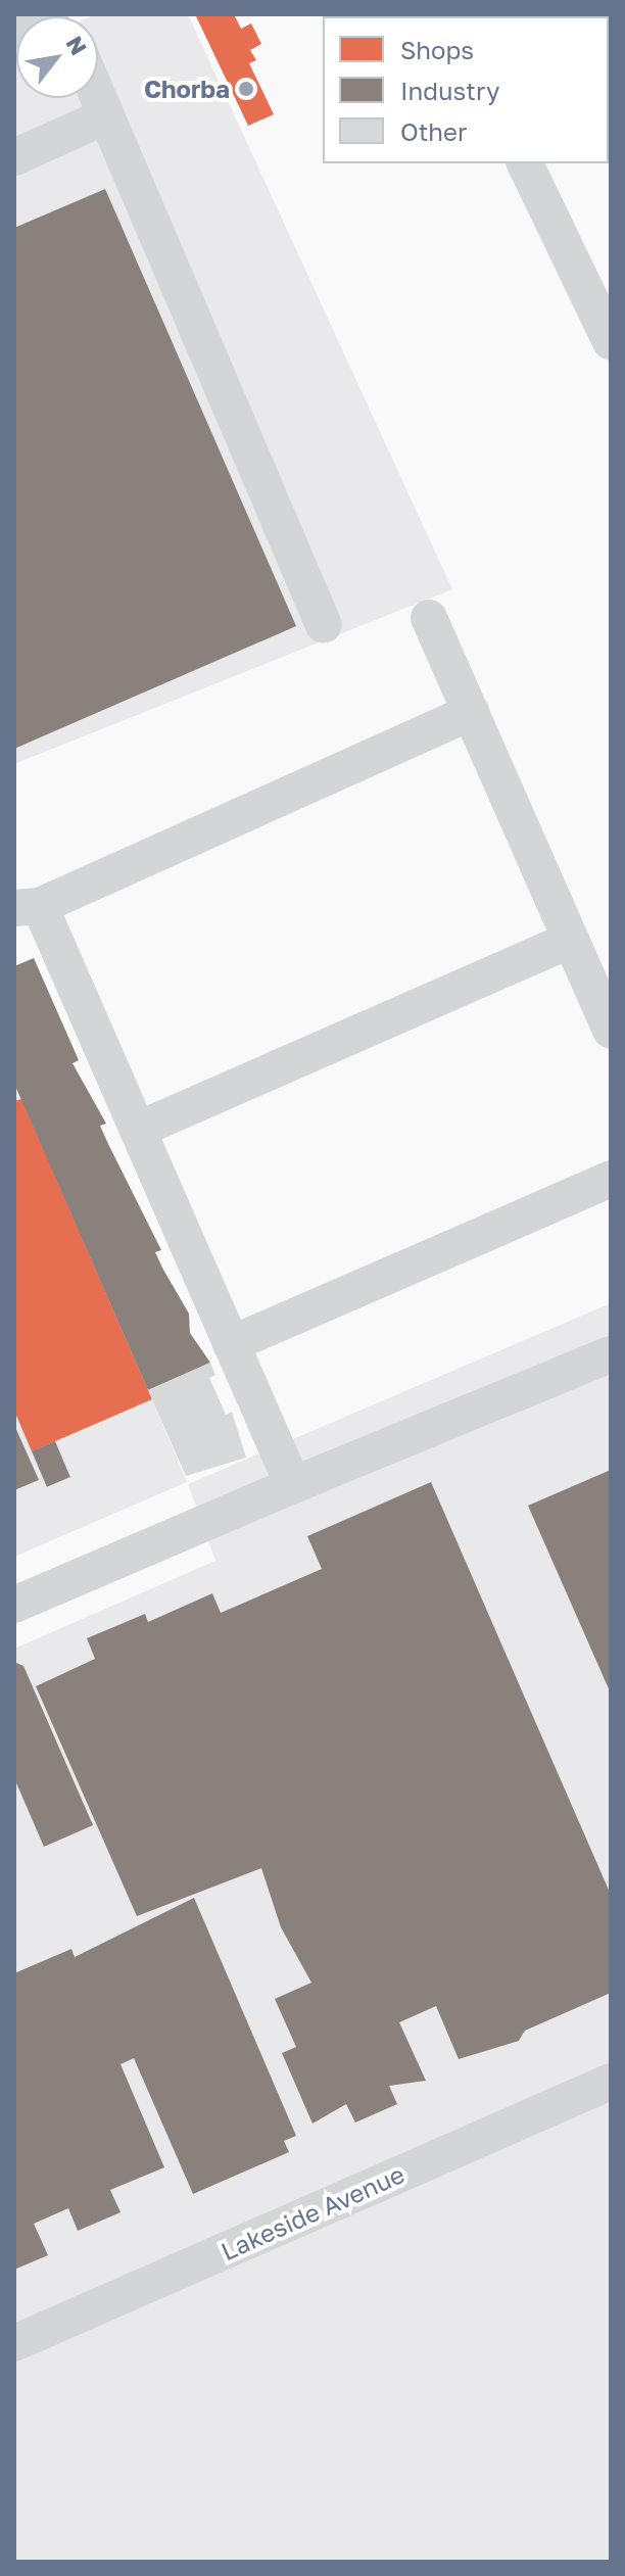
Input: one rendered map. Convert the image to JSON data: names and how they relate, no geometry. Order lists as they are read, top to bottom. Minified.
{"streets":{"street":["Lakeside Avenue"]},"places":["Chorba"],"legend":["Shops","Industry","Other"],"north":"top right"}
